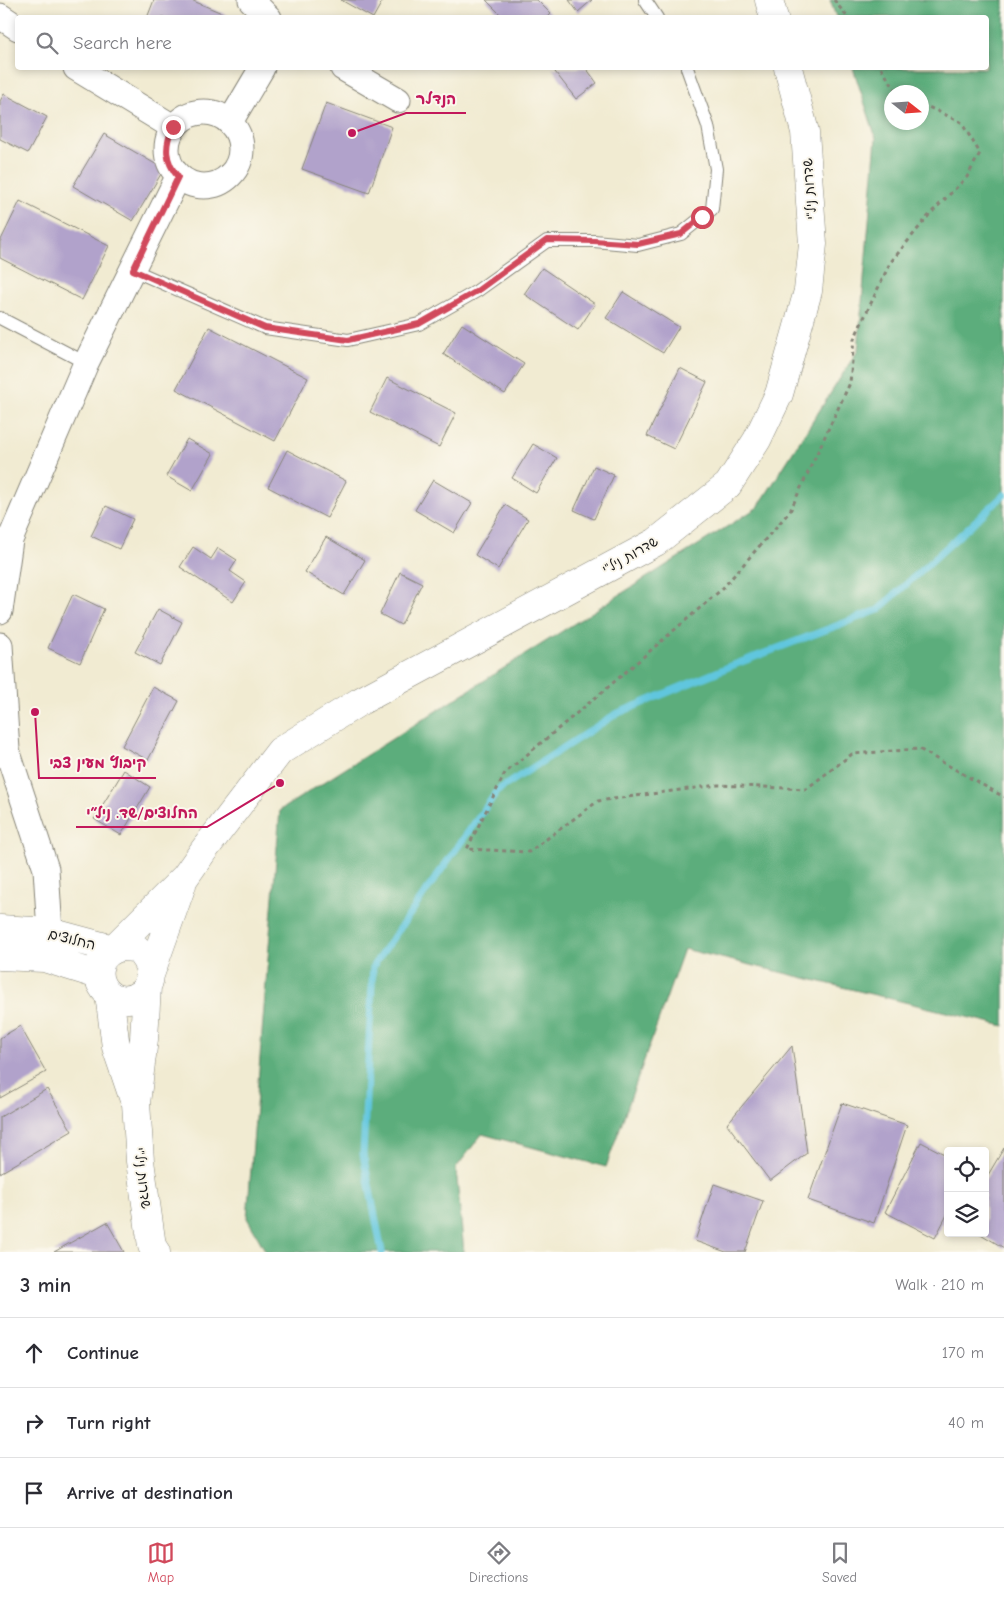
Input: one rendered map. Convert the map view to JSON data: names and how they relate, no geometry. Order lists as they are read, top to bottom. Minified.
{"streets":{"street":["שדרות ניל\"י","החלוצים"]},"crossings":[["שדרות ניל\"י","החלוצים"]],"places":["הנדלר","קיבוץ מעין צבי","החלוצים/שד. ניל״י"],"north":"right","page":{"search":"Search here","heading":["3 min","Walk · 210 m"],"list":[["Continue","170 m"],["Turn right","40 m"],"Arrive at destination"],"nav":["Map","Directions","Saved"]}}
